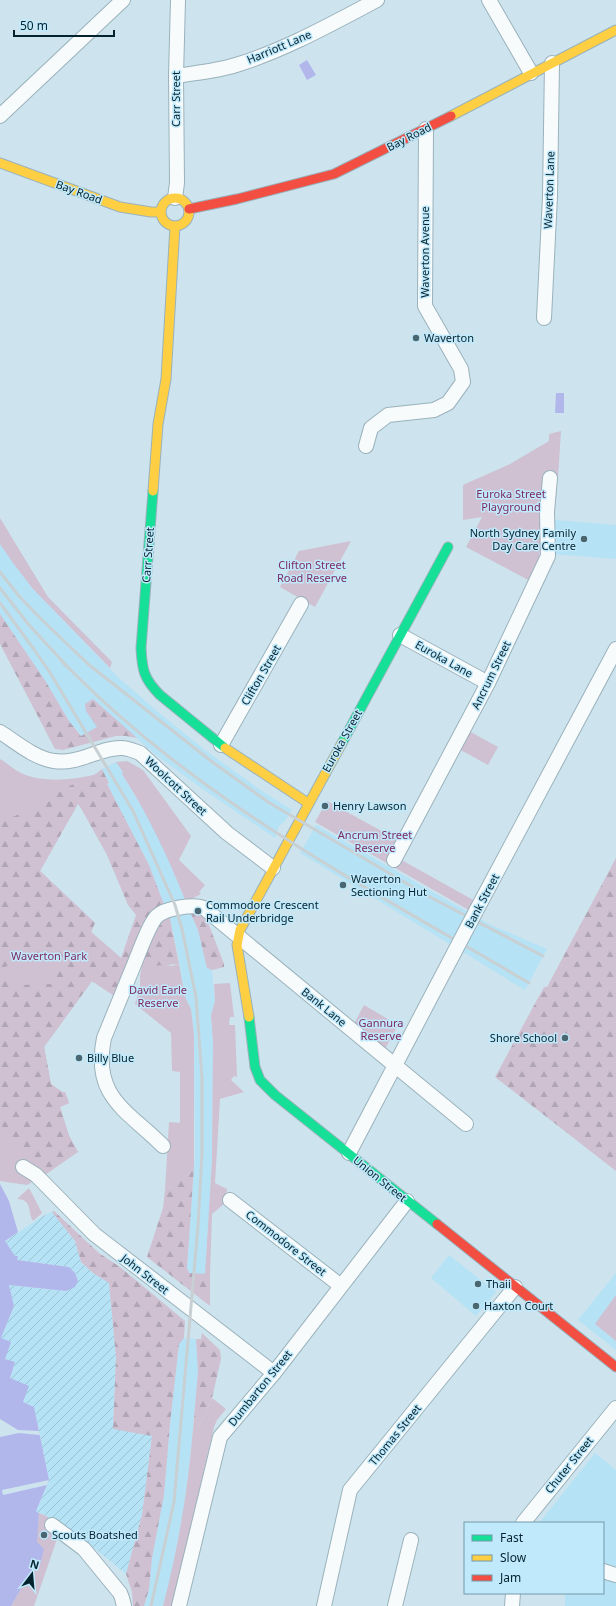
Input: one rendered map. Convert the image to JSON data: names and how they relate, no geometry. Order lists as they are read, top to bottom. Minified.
{"streets":{"street":["Harriott Lane","Carr Street","Bay Road","Waverton Lane","Waverton Avenue","Euroka Lane","Clifton Street","Ancrum Street","Euroka Street","Woolcott Street","Bank Street","Bank Lane","Union Street","Commodore Street","John Street","Dumbarton Street","Thomas Street","Chuter Street"]},"crossings":[["Harriott Lane","Carr Street"],["Carr Street","Bay Road"],["Carr Street","Clifton Street"],["Carr Street","Euroka Street"],["Bay Road","Waverton Lane"],["Bay Road","Waverton Avenue"],["Euroka Lane","Ancrum Street"],["Euroka Lane","Euroka Street"],["Euroka Street","Woolcott Street"],["Euroka Street","Bank Lane"],["Euroka Street","Union Street"],["Bank Street","Bank Lane"],["Bank Street","Union Street"],["Bank Lane","Union Street"],["Union Street","Dumbarton Street"],["Union Street","Thomas Street"],["Commodore Street","Dumbarton Street"],["John Street","Dumbarton Street"]],"parks":["Euroka Street Playground","Clifton Street Road Reserve","Ancrum Street Reserve","Waverton Park","David Earle Reserve","Gannura Reserve"],"places":["Waverton","North Sydney Family Day Care Centre","Henry Lawson","Waverton Sectioning Hut","Commodore Crescent Rail Underbridge","Shore School","Billy Blue","Thaii","Haxton Court","Scouts Boatshed"],"legend":["Fast","Slow","Jam"],"scale_bar":"50 m","north":"top"}
